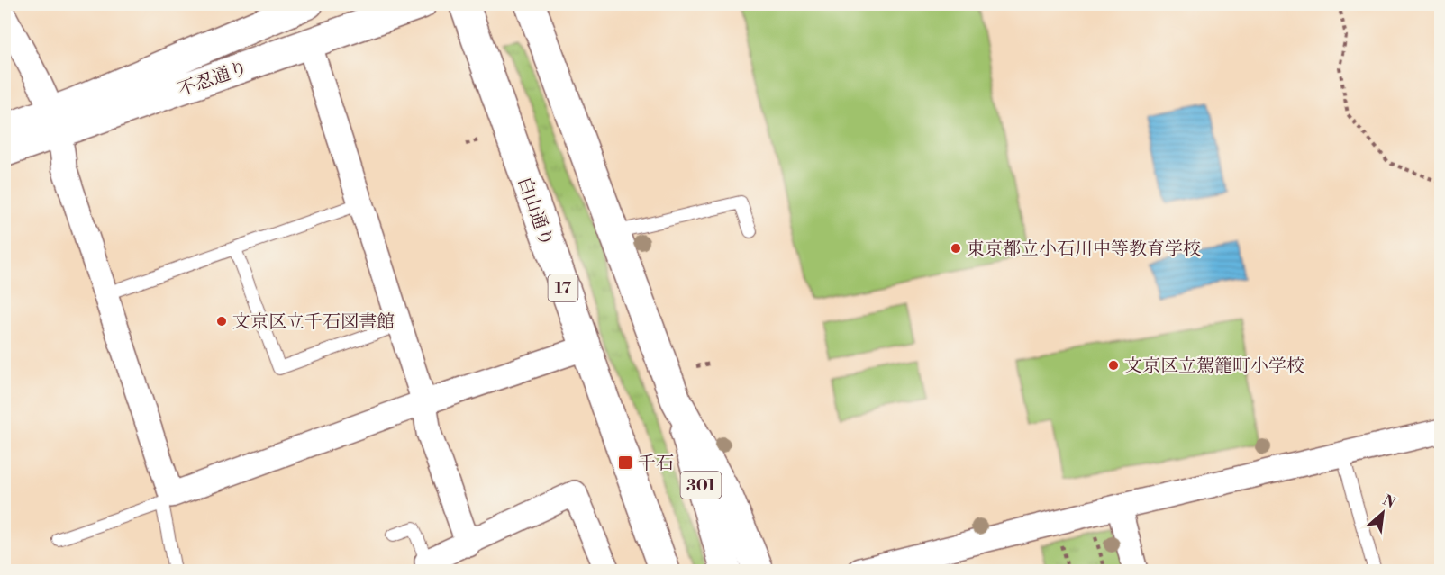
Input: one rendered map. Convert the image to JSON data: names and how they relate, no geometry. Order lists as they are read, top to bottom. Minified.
{"streets":{"main road":["不忍通り","白山通り","17","301"]},"places":{"other":["東京都立小石川中等教育学校","文京区立千石図書館","文京区立駕籠町小学校"],"transit":["千石"]},"north":"top right"}
